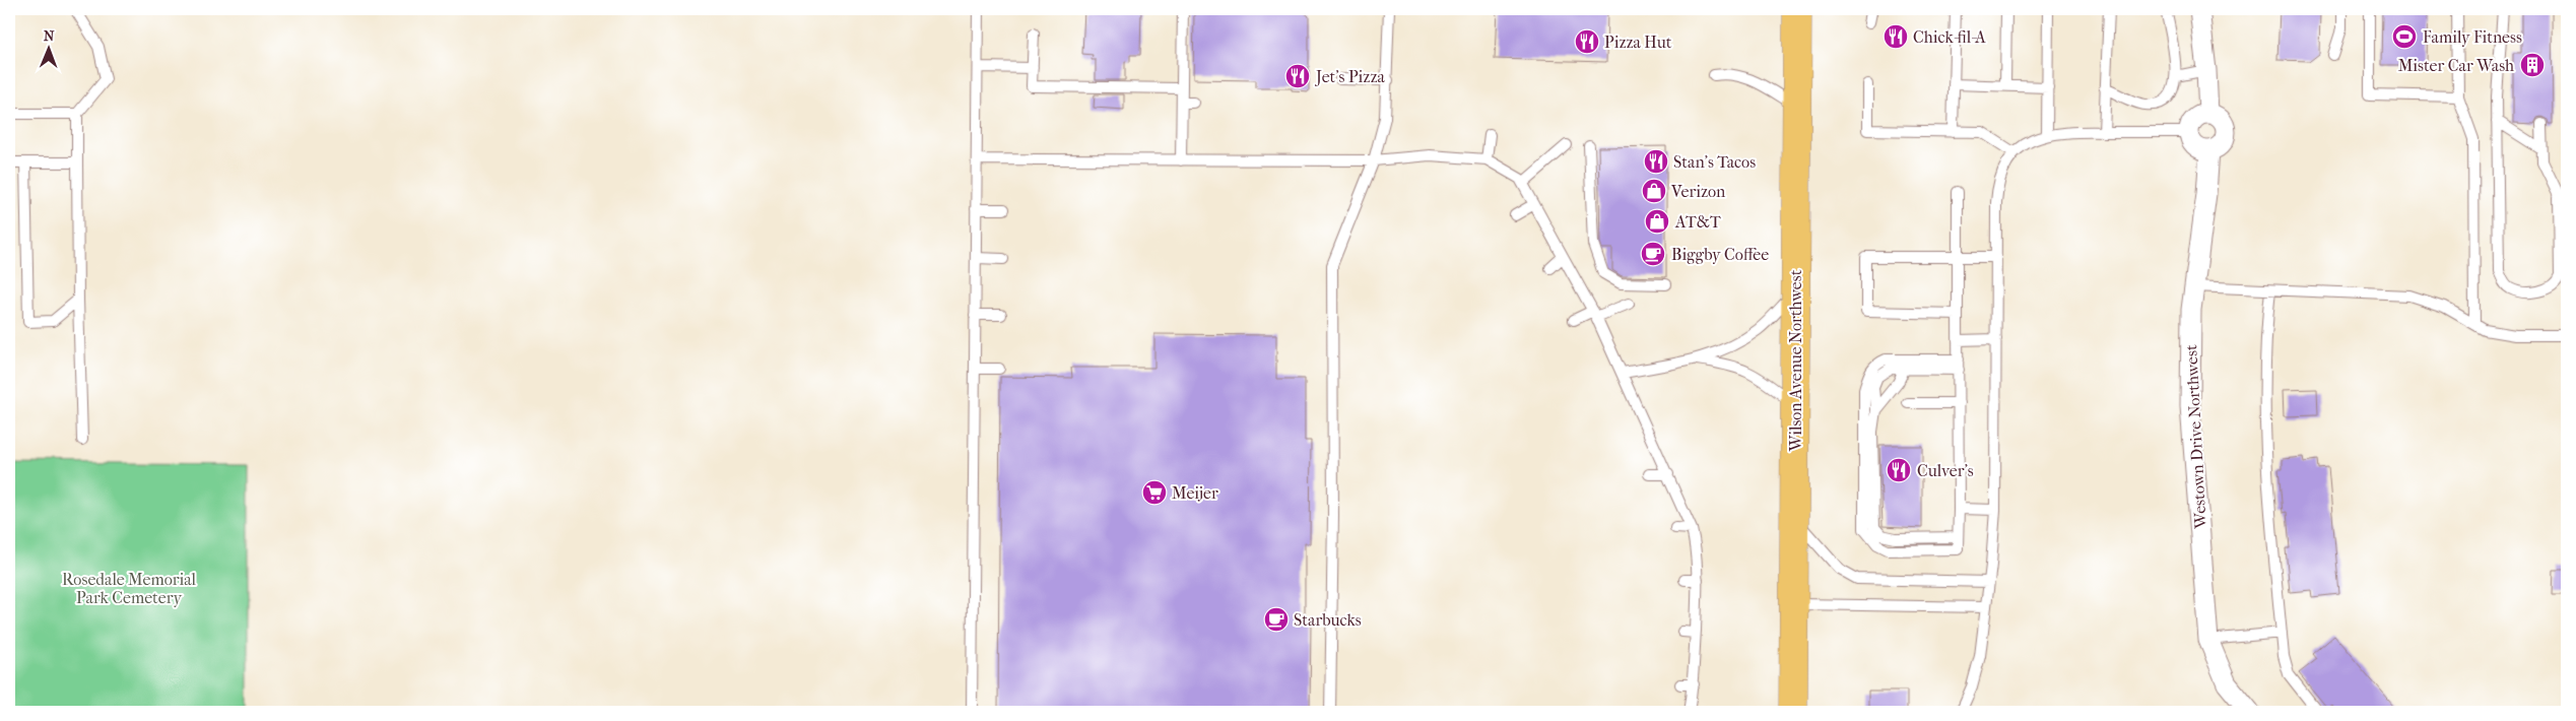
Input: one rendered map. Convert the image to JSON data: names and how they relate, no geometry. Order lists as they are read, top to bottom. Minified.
{"streets":{"main road":["Wilson Avenue Northwest"],"street":["Westown Drive Northwest"]},"parks":["Rosedale Memorial Park Cemetery"],"places":{"restaurant":["Chick-fil-A","Pizza Hut","Jet's Pizza","Stan's Tacos","Culver's"],"sports":["Family Fitness"],"building":["Mister Car Wash"],"shop":["Verizon","AT&T"],"cafe":["Biggby Coffee","Starbucks"],"supermarket":["Meijer"]},"north":"top"}
